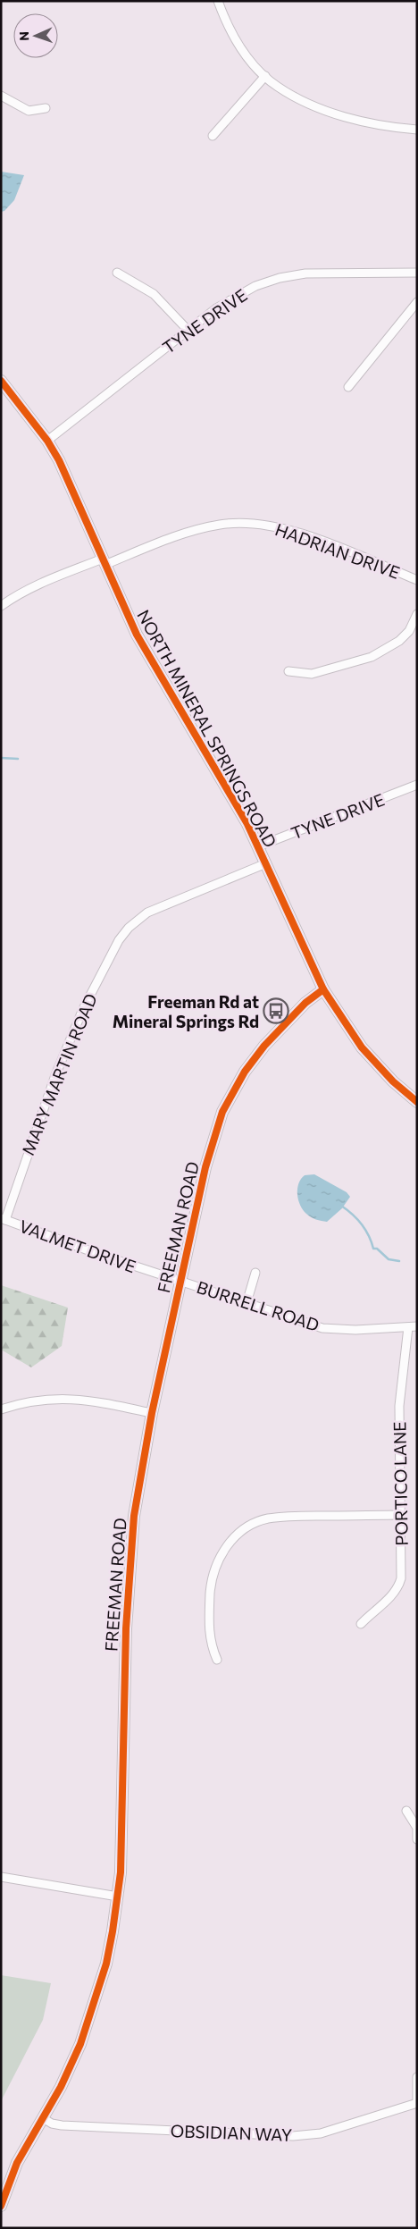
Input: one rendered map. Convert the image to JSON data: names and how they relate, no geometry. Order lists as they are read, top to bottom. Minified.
{"streets":{"street":["TYNE DRIVE","HADRIAN DRIVE","NORTH MINERAL SPRINGS ROAD","MARY MARTIN ROAD","FREEMAN ROAD","VALMET DRIVE","BURRELL ROAD","PORTICO LANE","OBSIDIAN WAY"]},"crossings":[["TYNE DRIVE","NORTH MINERAL SPRINGS ROAD"],["HADRIAN DRIVE","NORTH MINERAL SPRINGS ROAD"],["NORTH MINERAL SPRINGS ROAD","MARY MARTIN ROAD"],["NORTH MINERAL SPRINGS ROAD","FREEMAN ROAD"],["MARY MARTIN ROAD","VALMET DRIVE"],["FREEMAN ROAD","VALMET DRIVE"],["FREEMAN ROAD","BURRELL ROAD"],["FREEMAN ROAD","OBSIDIAN WAY"],["VALMET DRIVE","BURRELL ROAD"],["BURRELL ROAD","PORTICO LANE"]],"places":{"bus stop":["Freeman Rd at Mineral Springs Rd"]},"north":"left"}
